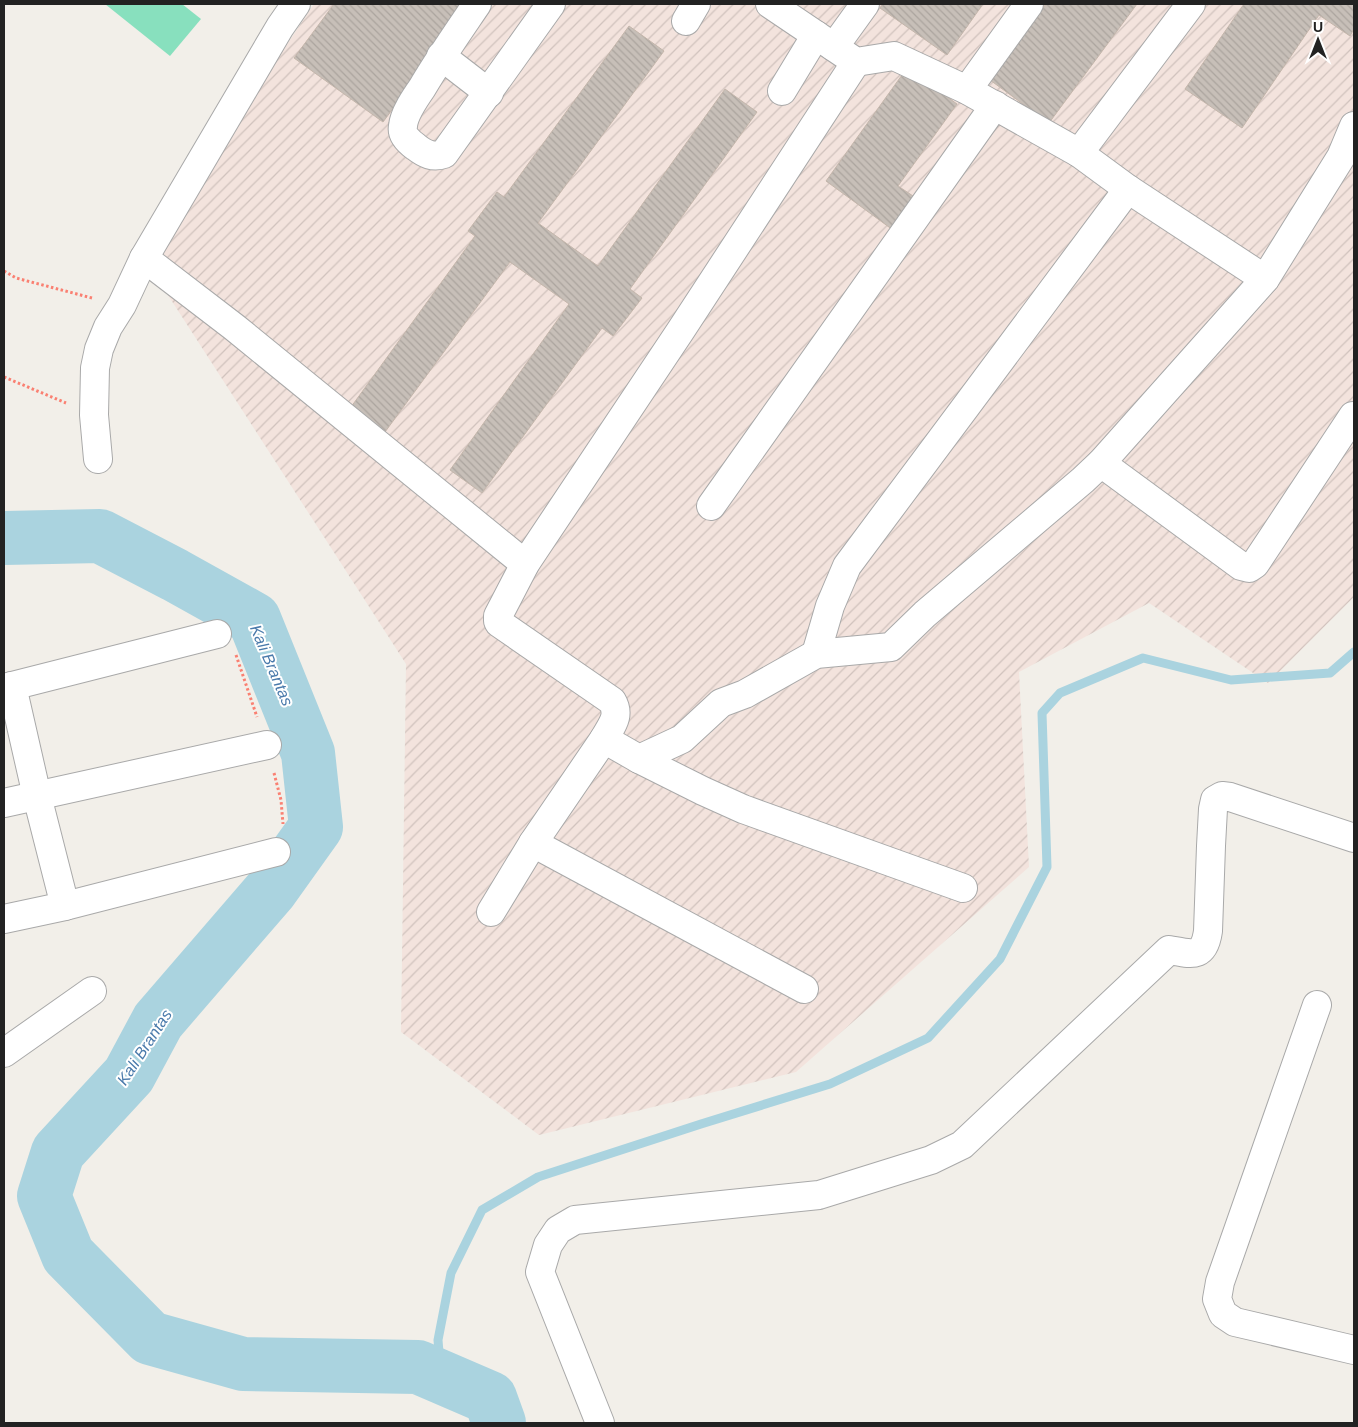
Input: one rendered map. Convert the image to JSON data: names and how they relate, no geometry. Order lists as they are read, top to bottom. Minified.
{"water":["Kali Brantas"],"north":"top"}
